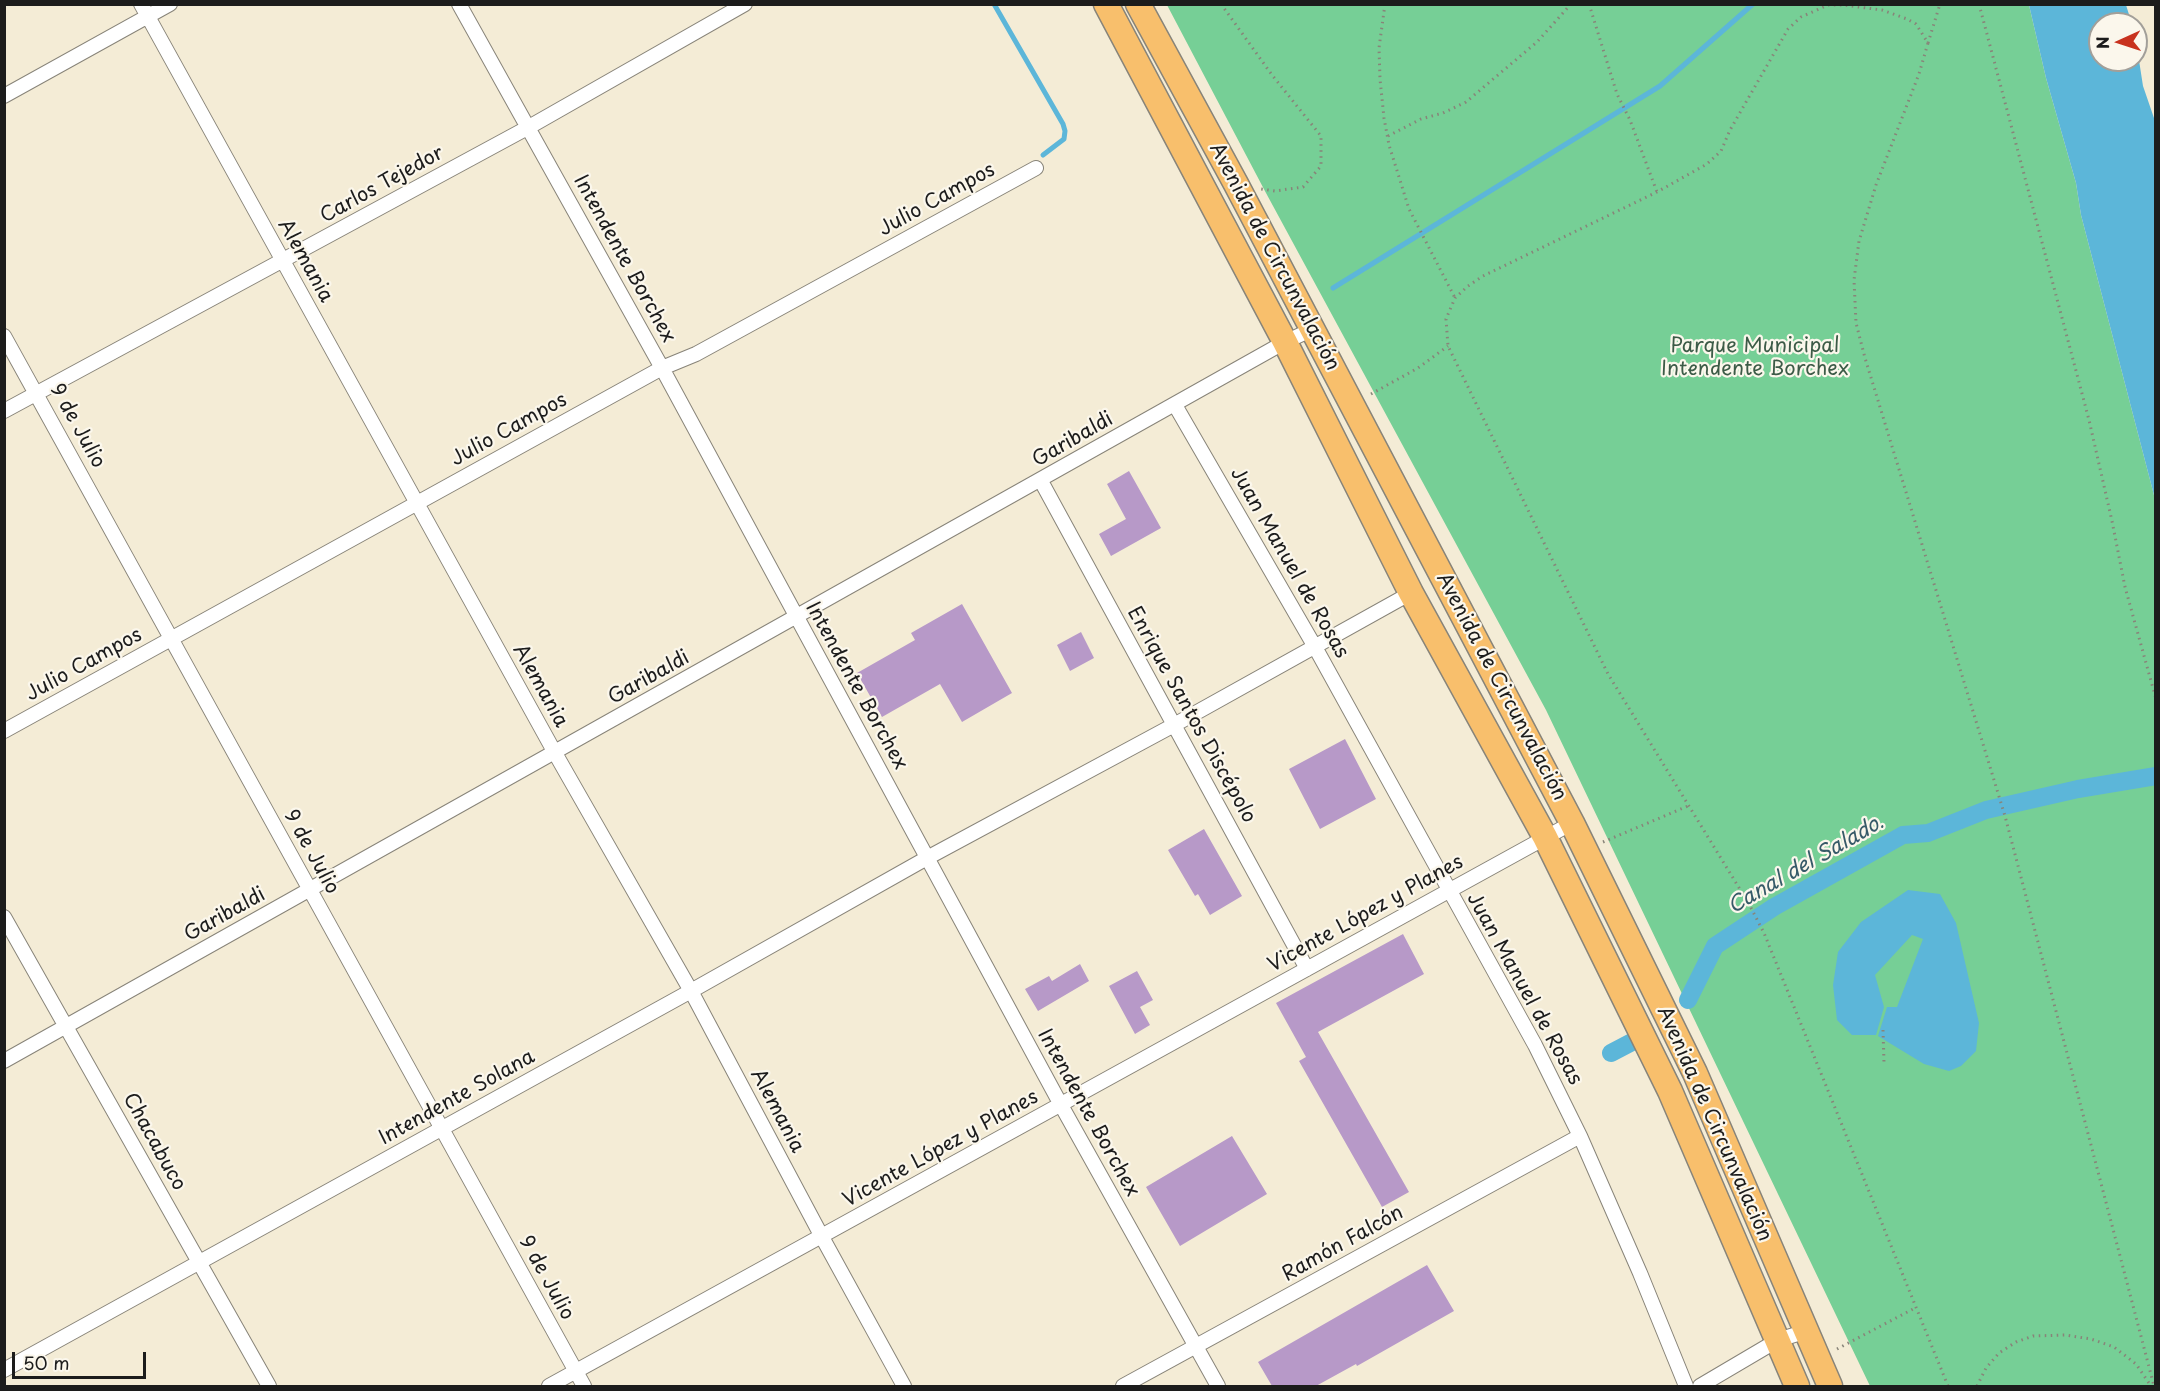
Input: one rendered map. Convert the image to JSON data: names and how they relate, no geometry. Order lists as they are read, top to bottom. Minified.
{"streets":{"highway":["Avenida de Circunvalación"],"street":["Carlos Tejedor","Julio Campos","Intendente Borchex","Alemania","9 de Julio","Garibaldi","Juan Manuel de Rosas","Enrique Santos Discépolo","Vicente López y Planes","Intendente Solana","Chacabuco","Ramón Falcón"]},"crossings":[["Carlos Tejedor","Intendente Borchex"],["Carlos Tejedor","Alemania"],["Carlos Tejedor","9 de Julio"],["Julio Campos","Intendente Borchex"],["Julio Campos","Alemania"],["Julio Campos","9 de Julio"],["Avenida de Circunvalación","Garibaldi"],["Avenida de Circunvalación","Vicente López y Planes"],["Avenida de Circunvalación","Intendente Solana"],["Intendente Borchex","Garibaldi"],["Intendente Borchex","Vicente López y Planes"],["Intendente Borchex","Intendente Solana"],["Intendente Borchex","Ramón Falcón"],["Alemania","Garibaldi"],["Alemania","Vicente López y Planes"],["Alemania","Intendente Solana"],["9 de Julio","Garibaldi"],["9 de Julio","Vicente López y Planes"],["9 de Julio","Intendente Solana"],["Garibaldi","Juan Manuel de Rosas"],["Garibaldi","Enrique Santos Discépolo"],["Garibaldi","Chacabuco"],["Juan Manuel de Rosas","Vicente López y Planes"],["Juan Manuel de Rosas","Intendente Solana"],["Juan Manuel de Rosas","Ramón Falcón"],["Enrique Santos Discépolo","Vicente López y Planes"],["Enrique Santos Discépolo","Intendente Solana"],["Intendente Solana","Chacabuco"]],"water":["Canal del Salado."],"parks":["Parque Municipal Intendente Borchex"],"scale_bar":"50 m","north":"left"}
